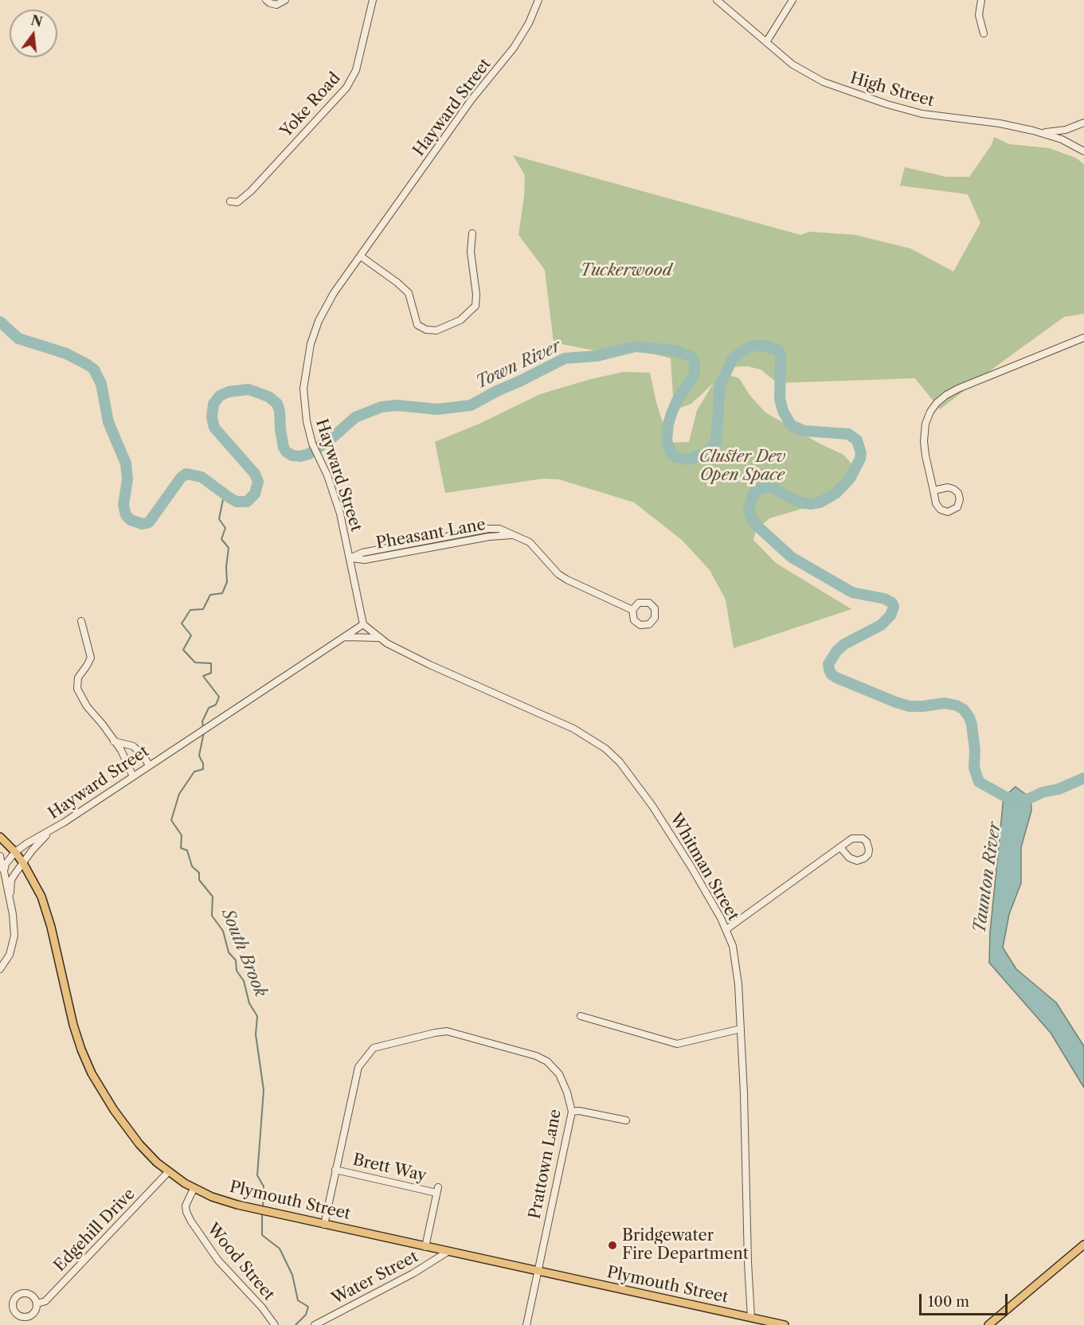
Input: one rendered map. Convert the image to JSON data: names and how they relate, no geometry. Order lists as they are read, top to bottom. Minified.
{"streets":{"main road":["Plymouth Street"],"street":["High Street","Yoke Road","Hayward Street","Pheasant Lane","Whitman Street","Prattown Lane","Brett Way","Edgehill Drive","Wood Street","Water Street"]},"crossings":[["Hayward Street","Pheasant Lane"],["Hayward Street","Whitman Street"],["Hayward Street","Plymouth Street"],["Whitman Street","Plymouth Street"],["Prattown Lane","Brett Way"],["Prattown Lane","Plymouth Street"],["Brett Way","Plymouth Street"],["Plymouth Street","Edgehill Drive"],["Plymouth Street","Wood Street"],["Plymouth Street","Water Street"]],"water":["Town River","Taunton River","South Brook"],"parks":["Tuckerwood","Cluster Dev Open Space"],"places":["Bridgewater Fire Department"],"scale_bar":"100 m","north":"top"}
